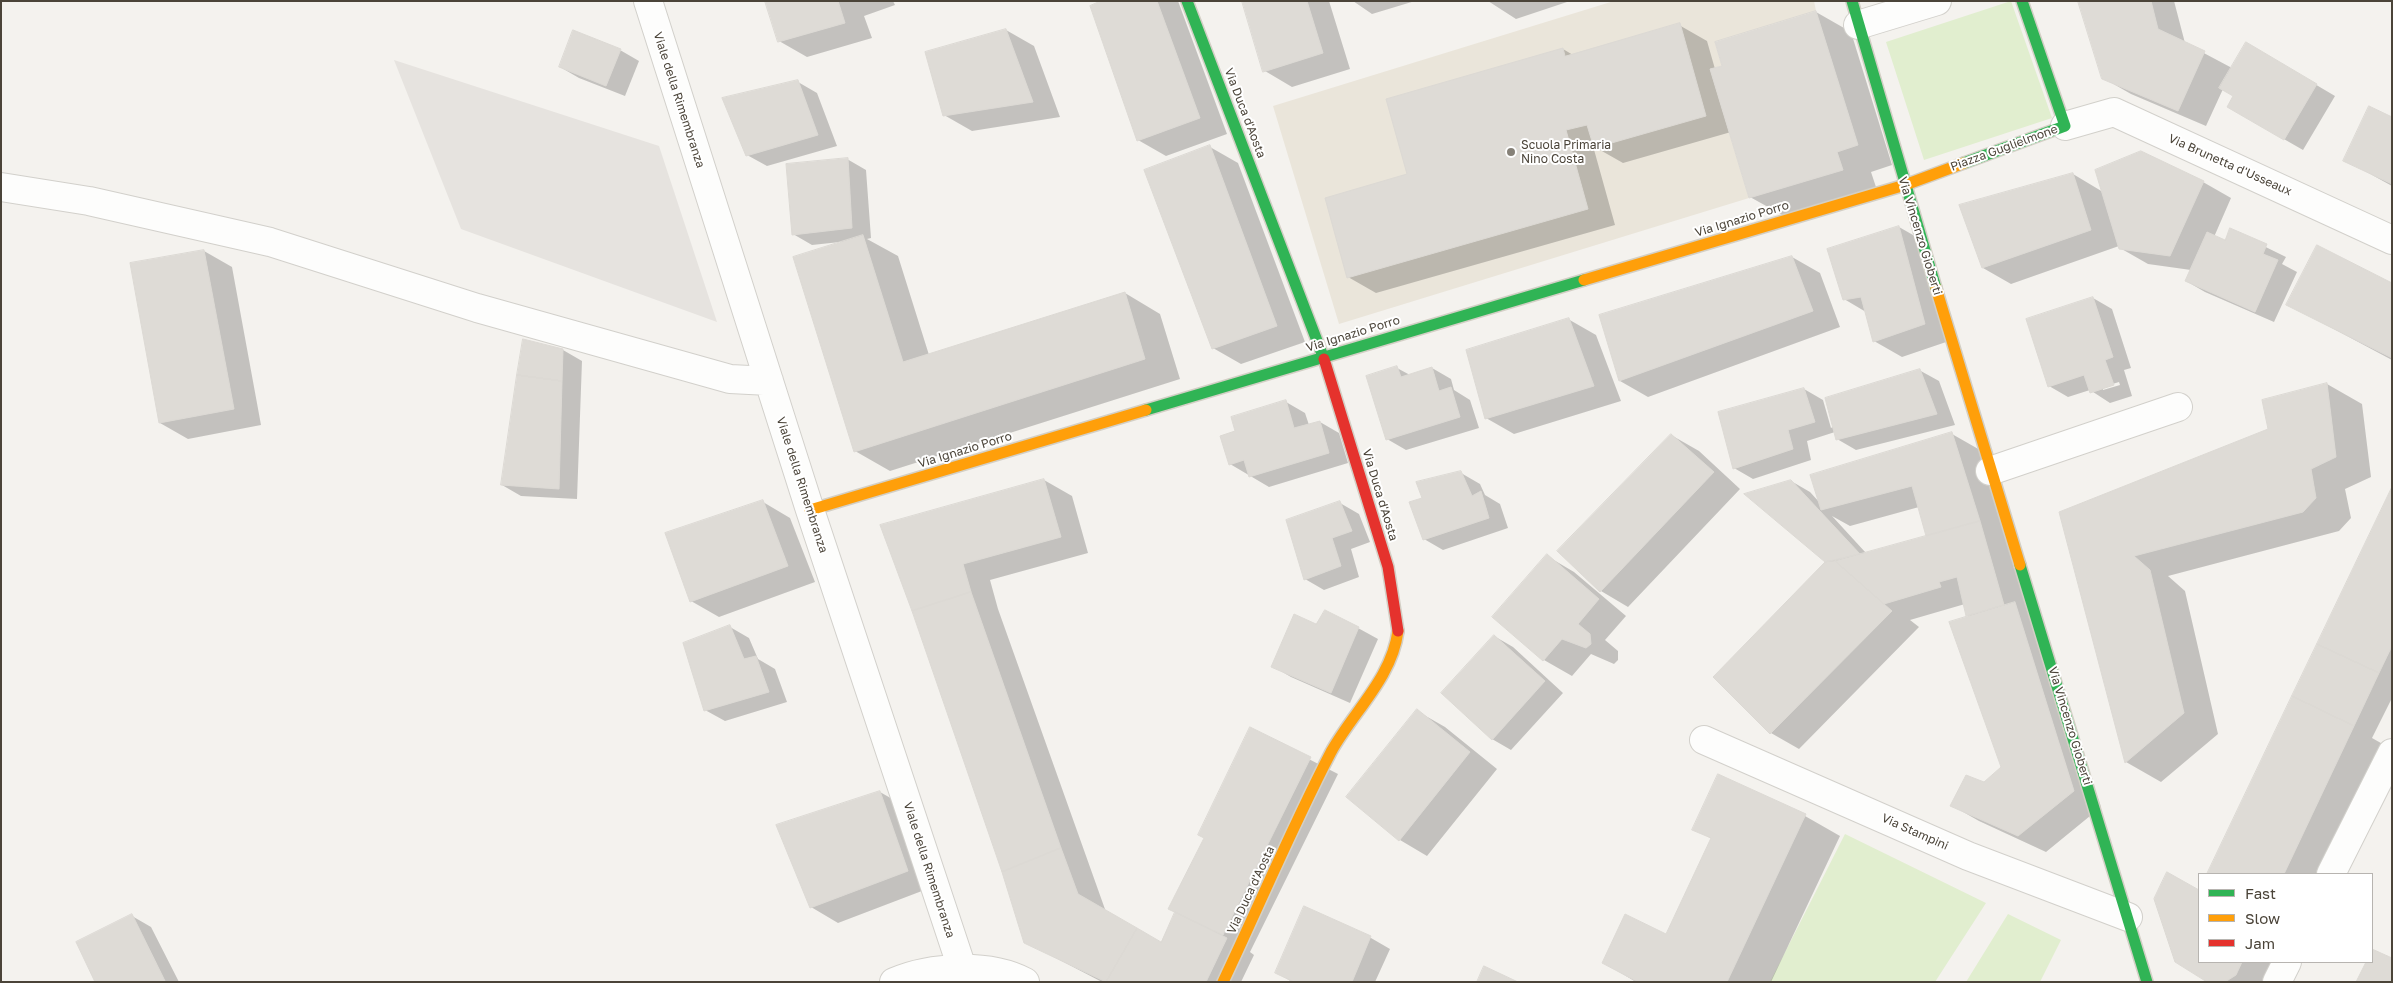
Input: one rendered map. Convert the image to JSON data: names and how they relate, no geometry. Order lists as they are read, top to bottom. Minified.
{"streets":{"street":["Viale della Rimembranza","Via Duca d'Aosta","Piazza Guglielmone","Via Brunetta d'Usseaux","Via Ignazio Porro","Via Vincenzo Gioberti","Via Stampini"]},"crossings":[["Viale della Rimembranza","Via Ignazio Porro"],["Via Duca d'Aosta","Via Ignazio Porro"],["Piazza Guglielmone","Via Brunetta d'Usseaux"],["Piazza Guglielmone","Via Ignazio Porro"],["Piazza Guglielmone","Via Vincenzo Gioberti"],["Via Ignazio Porro","Via Vincenzo Gioberti"],["Via Vincenzo Gioberti","Via Stampini"]],"places":["Scuola Primaria Nino Costa"],"legend":["Fast","Slow","Jam"]}
